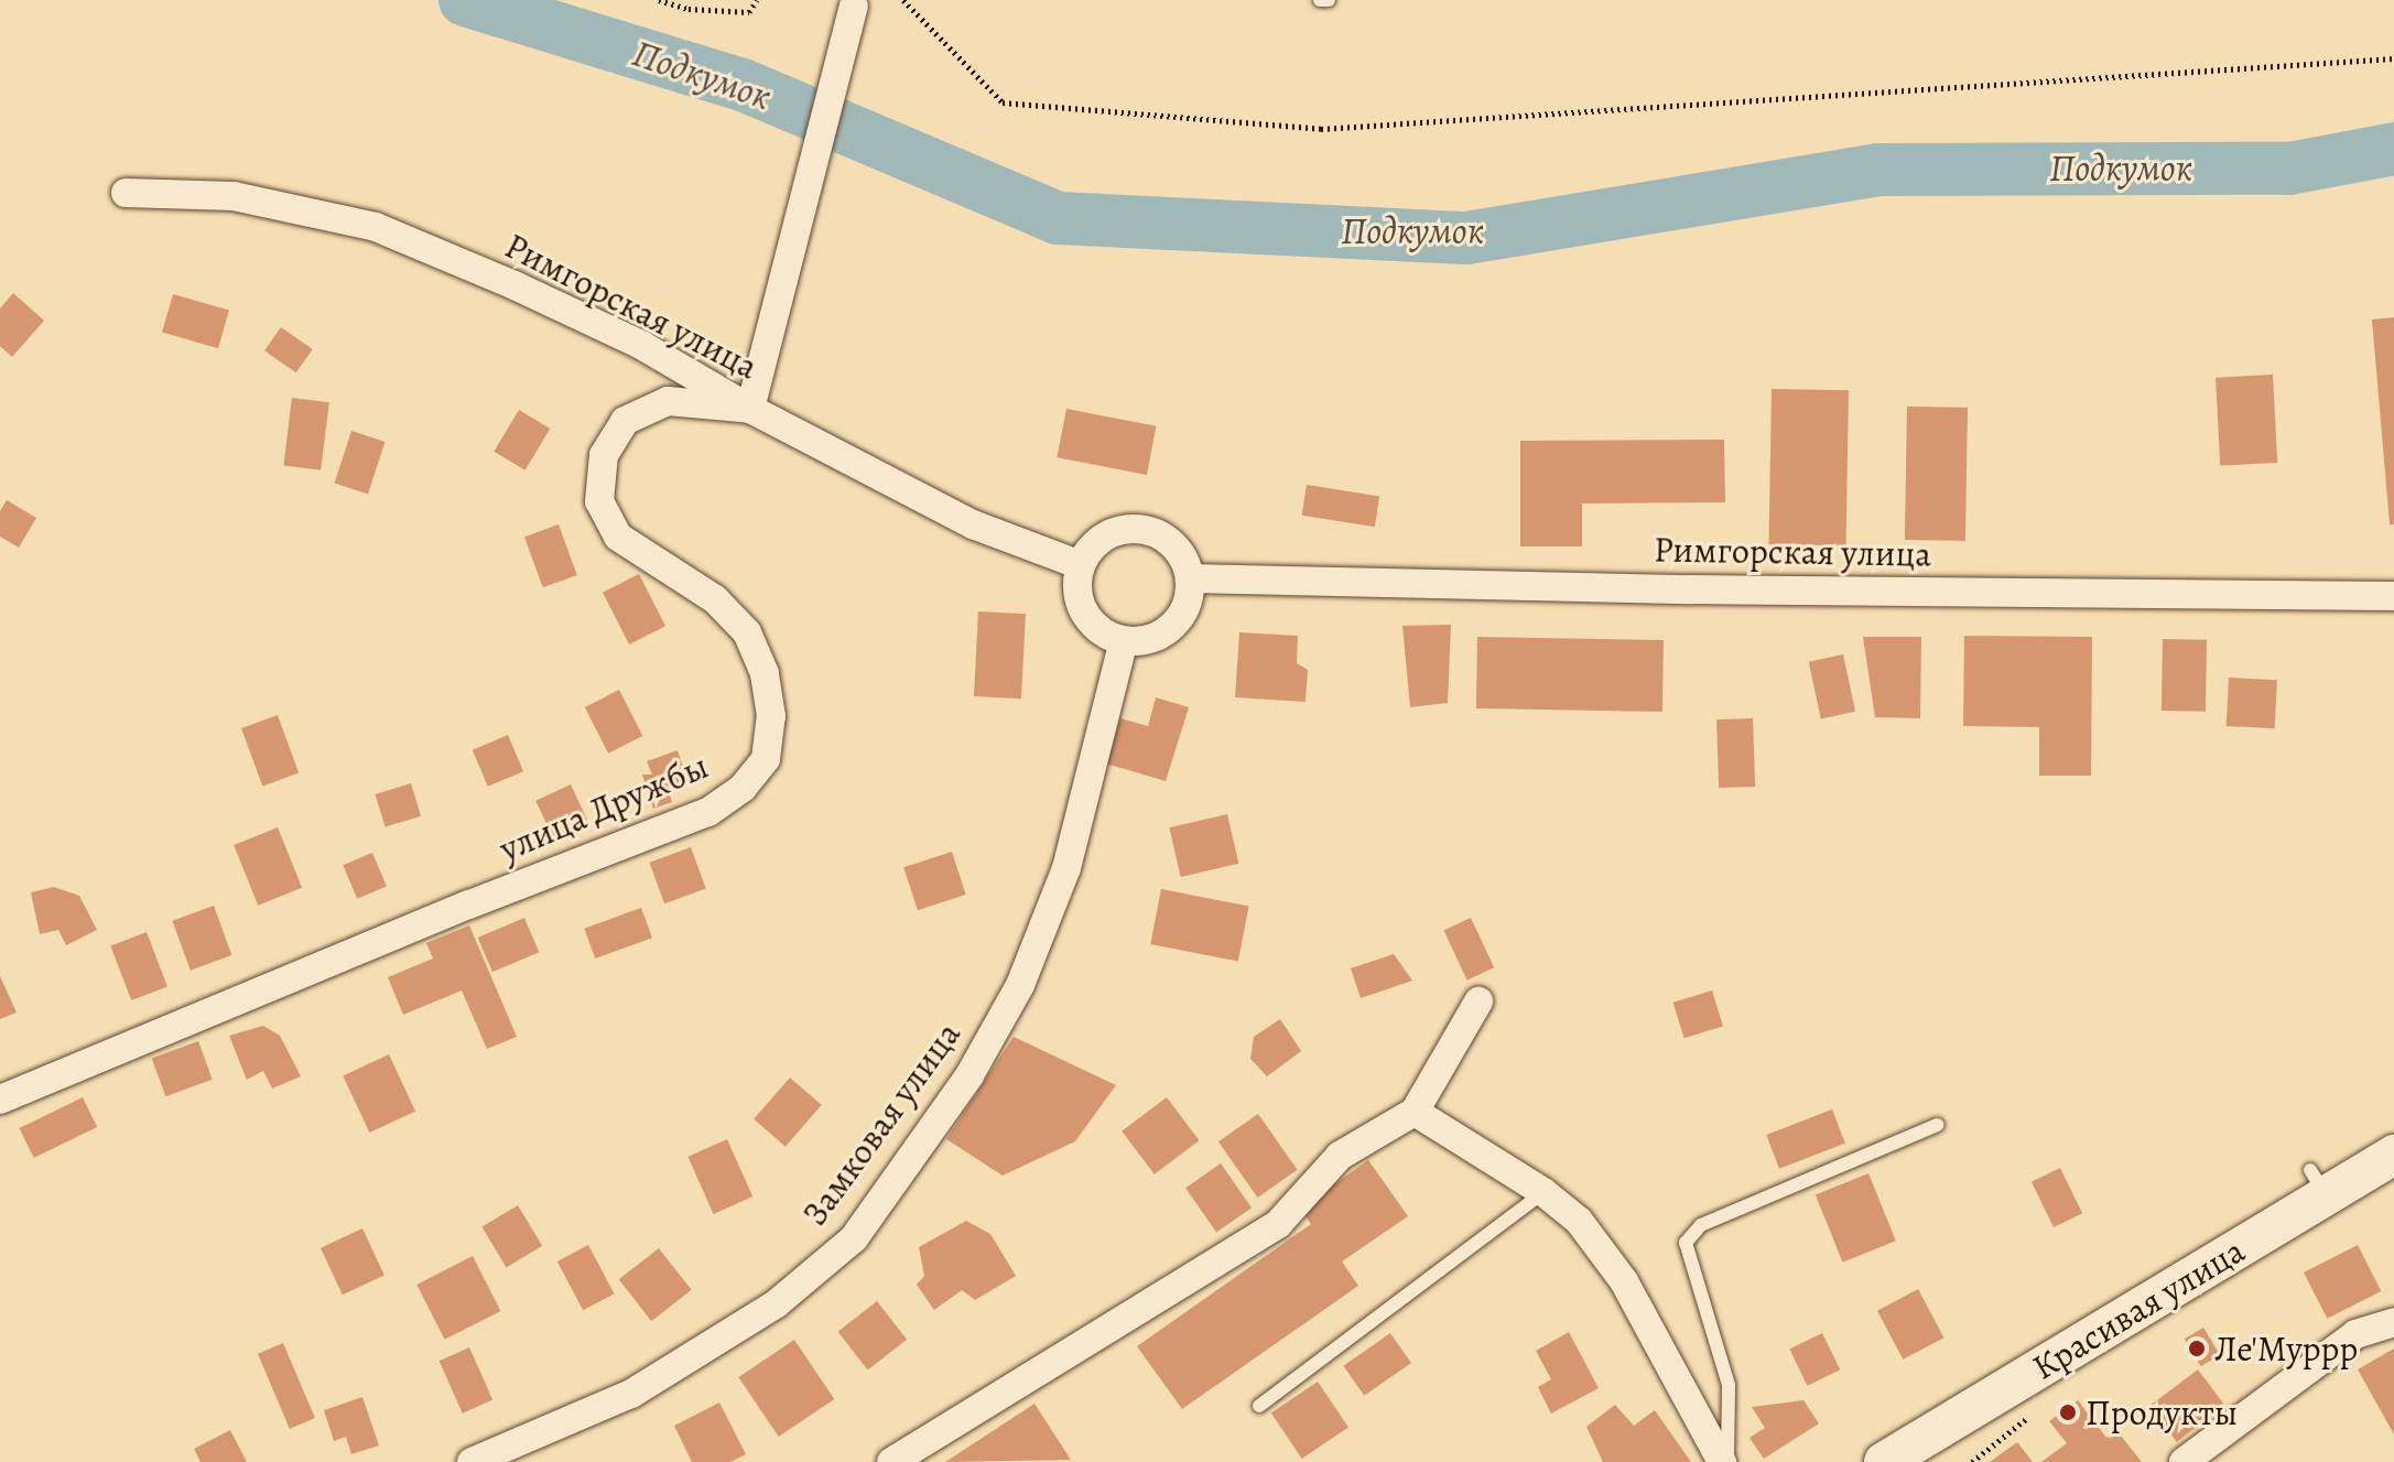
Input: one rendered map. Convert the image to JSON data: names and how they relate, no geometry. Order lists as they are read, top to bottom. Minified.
{"streets":{"main road":["Красивая улица"],"street":["Римгорская улица","улица Дружбы","Замковая улица"]},"crossings":[["Римгорская улица","улица Дружбы"],["Римгорская улица","Замковая улица"]],"water":["Подкумок"],"places":["Ле'Муррр","Продукты"]}
